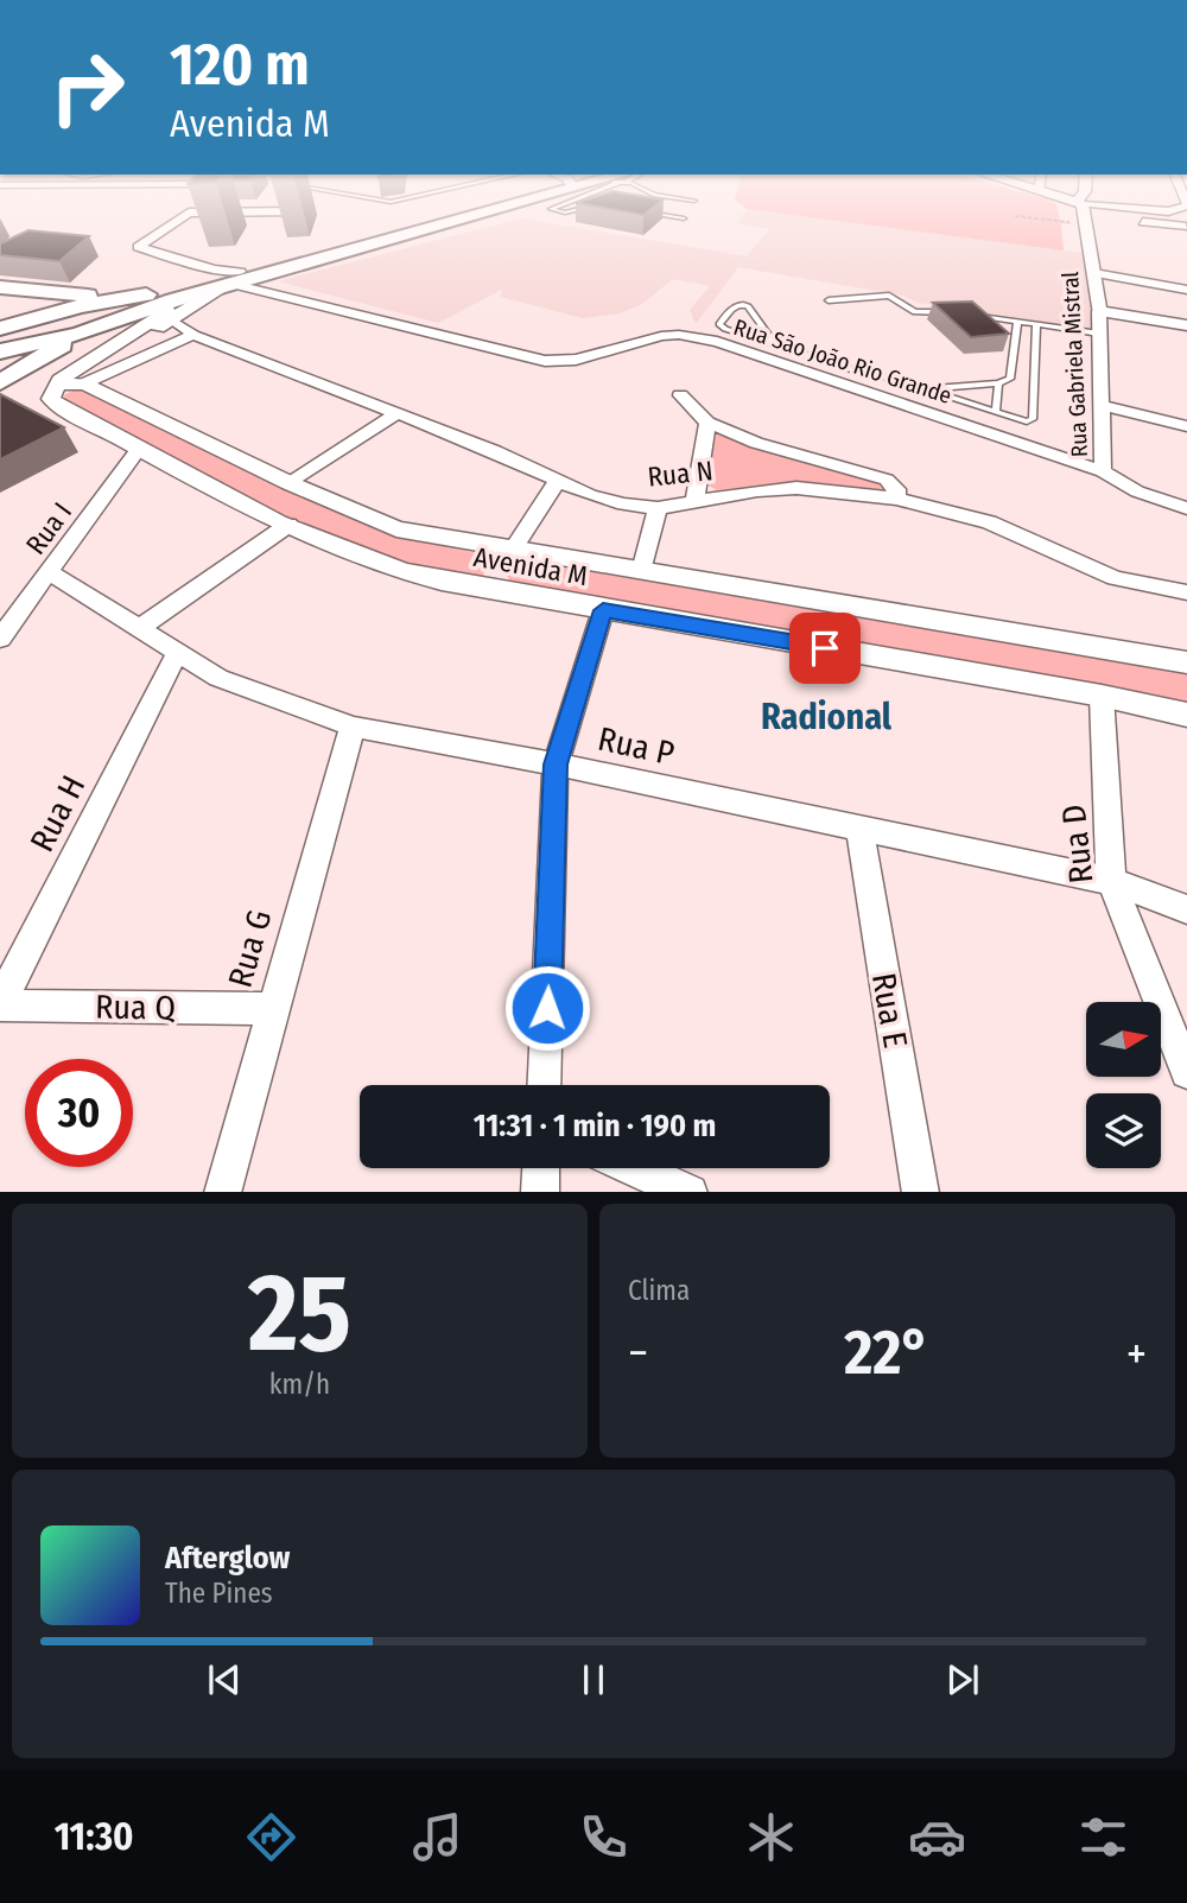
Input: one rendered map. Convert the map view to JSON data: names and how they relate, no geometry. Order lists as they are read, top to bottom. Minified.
{"streets":{"street":["Rua São João Rio Grande","Rua Gabriela Mistral","Rua N","Rua I","Avenida M","Rua P","Rua H","Rua D","Rua G","Rua Q","Rua E"]},"crossings":[["Rua São João Rio Grande","Rua Gabriela Mistral"],["Rua I","Avenida M"],["Rua I","Rua P"],["Avenida M","Rua D"],["Rua P","Rua H"],["Rua P","Rua D"],["Rua P","Rua G"],["Rua P","Rua E"],["Rua H","Rua Q"],["Rua G","Rua Q"]],"districts":["Radional"],"north":"right","page":{"turn":["120 m","Avenida M"],"limit":"30","trip":"11:31 · 1 min · 190 m","tile":[["25","km/h"],"Clima"],"heat":["−","22°","+"],"song":["Afterglow","The Pines"],"tabs":"11:30"}}
